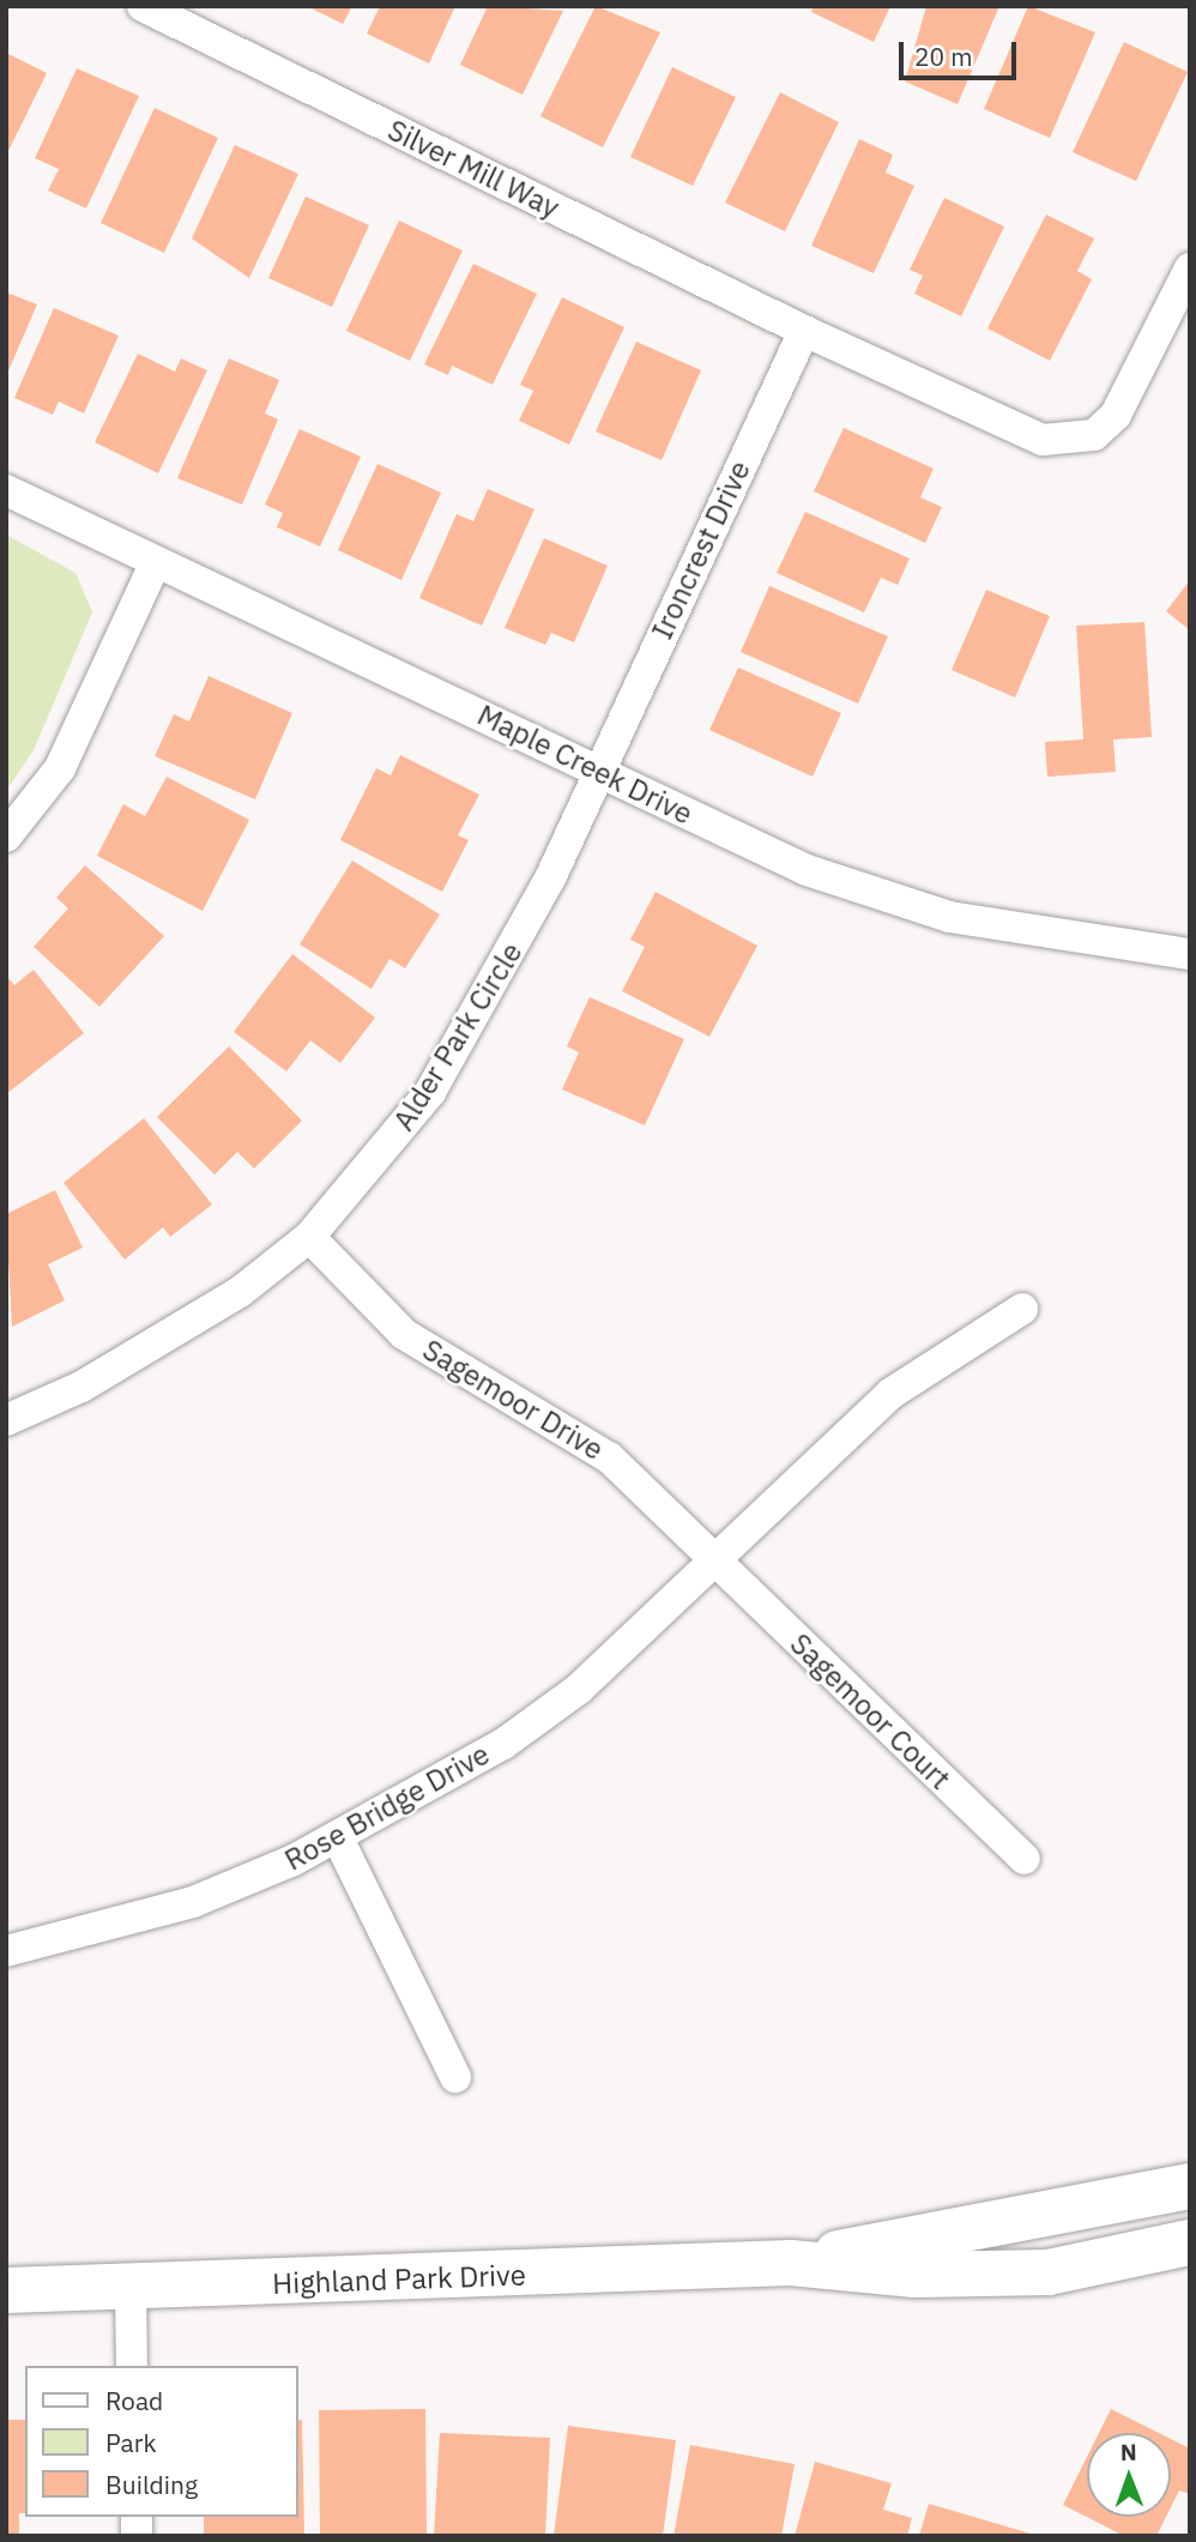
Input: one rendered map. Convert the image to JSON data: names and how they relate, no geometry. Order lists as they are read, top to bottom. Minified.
{"streets":{"street":["Silver Mill Way","Ironcrest Drive","Maple Creek Drive","Alder Park Circle","Sagemoor Drive","Sagemoor Court","Rose Bridge Drive","Highland Park Drive"]},"crossings":[["Silver Mill Way","Ironcrest Drive"],["Ironcrest Drive","Maple Creek Drive"],["Ironcrest Drive","Alder Park Circle"],["Maple Creek Drive","Alder Park Circle"],["Alder Park Circle","Sagemoor Drive"],["Sagemoor Drive","Sagemoor Court"],["Sagemoor Drive","Rose Bridge Drive"],["Sagemoor Court","Rose Bridge Drive"]],"legend":["Road","Park","Building"],"scale_bar":"20 m","north":"top"}
